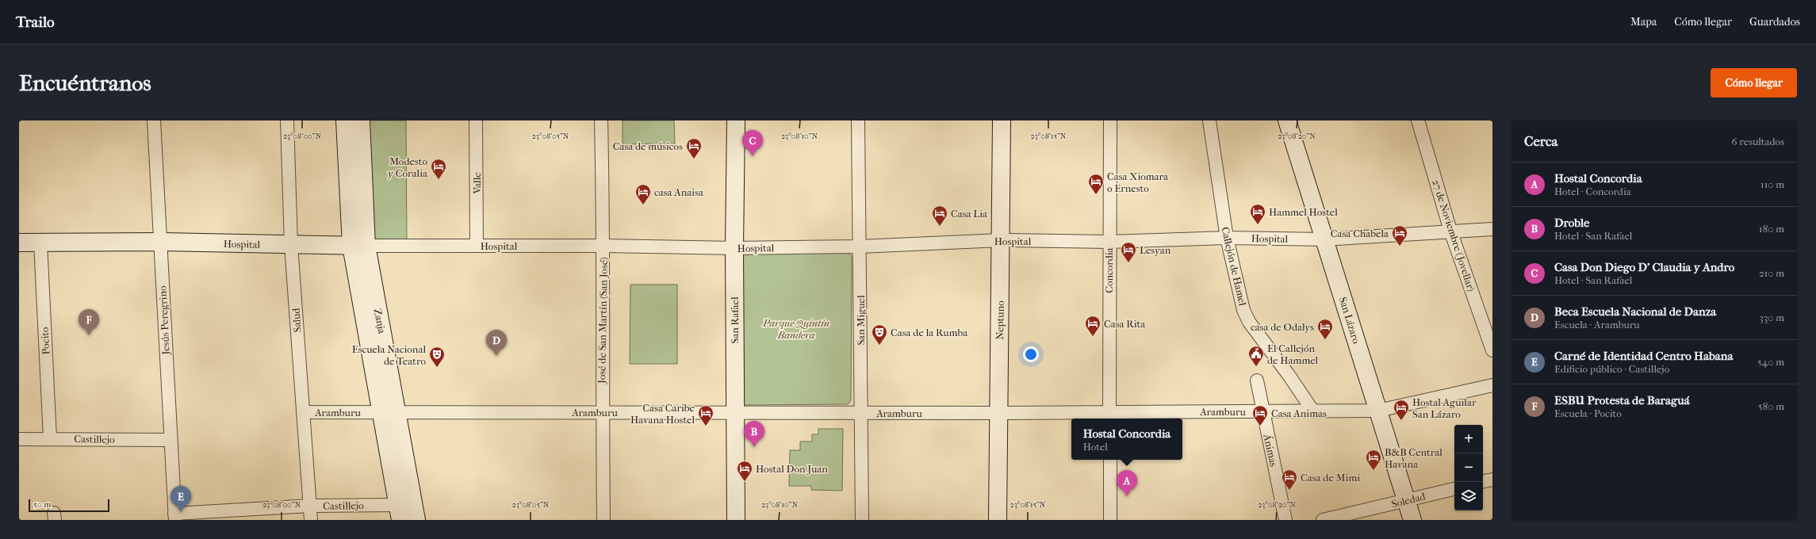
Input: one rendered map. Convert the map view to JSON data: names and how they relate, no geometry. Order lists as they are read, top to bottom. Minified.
{"streets":{"street":["Valle","27 de Noviembre (Jovellar)","Hospital","Callejón de Hamel","Concordia","Jesús Peregrino","Salud","José de San Martín (San José)","San Rafael","San Miguel","Neptuno","San Lázaro","Zanja","Pocito","Aramburu","Castillejo","Ánimas","Soledad"]},"crossings":[["Valle","Hospital"],["27 de Noviembre (Jovellar)","Hospital"],["Hospital","Callejón de Hamel"],["Hospital","Concordia"],["Hospital","Jesús Peregrino"],["Hospital","Salud"],["Hospital","José de San Martín (San José)"],["Hospital","San Rafael"],["Hospital","San Miguel"],["Hospital","Neptuno"],["Hospital","San Lázaro"],["Hospital","Zanja"],["Hospital","Pocito"],["Callejón de Hamel","Aramburu"],["Concordia","Aramburu"],["Jesús Peregrino","Castillejo"],["Salud","Aramburu"],["Salud","Castillejo"],["José de San Martín (San José)","Aramburu"],["San Rafael","Aramburu"],["San Miguel","Aramburu"],["Neptuno","Aramburu"],["San Lázaro","Aramburu"],["San Lázaro","Soledad"],["Zanja","Aramburu"],["Zanja","Castillejo"],["Pocito","Castillejo"],["Aramburu","Ánimas"]],"parks":["Parque Quintín Bandera"],"places":{"hotel":["Casa de músicos","Modesto y Coralia","Casa Xiomara o Ernesto","casa Anaisa","Hammel Hostel","Casa Lia","Casa Chabela","Lesyan","Casa Rita","casa de Odalys","Hostal Aguilar San Lázaro","Casa Caribe Havana Hostel","Casa Animas","B&B Central Havana","Hostal Don Juan","Casa de Mimi"],"theatre":["Casa de la Rumba","Escuela Nacional de Teatro"],"public building":["El Callejón de Hammel"]},"scale_bar":"50 m","page":{"header":"Trailo","nav":["Mapa","Cómo llegar","Guardados"],"buttons":"Cómo llegar","title":"Encuéntranos","heading":["Cerca","6 resultados"],"pins":["C","F","D","B","A","E"],"list":[{"mark":"A","name":"Hostal Concordia","note":"Hotel · Concordia","value":"110 m"},{"mark":"B","name":"Droble","note":"Hotel · San Rafael","value":"180 m"},{"mark":"C","name":"Casa Don Diego D' Claudia y Andro","note":"Hotel · San Rafael","value":"210 m"},{"mark":"D","name":"Beca Escuela Nacional de Danza","note":"Escuela · Aramburu","value":"330 m"},{"mark":"E","name":"Carné de Identidad Centro Habana","note":"Edificio público · Castillejo","value":"540 m"},{"mark":"F","name":"ESBU Protesta de Baraguá","note":"Escuela · Pocito","value":"580 m"}],"popup":["Hostal Concordia","Hotel"],"map_buttons":["+","−"],"scale":"50 m"},"coordinates":["23°08'00\"N","23°08'05\"N","23°08'10\"N","23°08'15\"N","23°08'20\"N"]}
